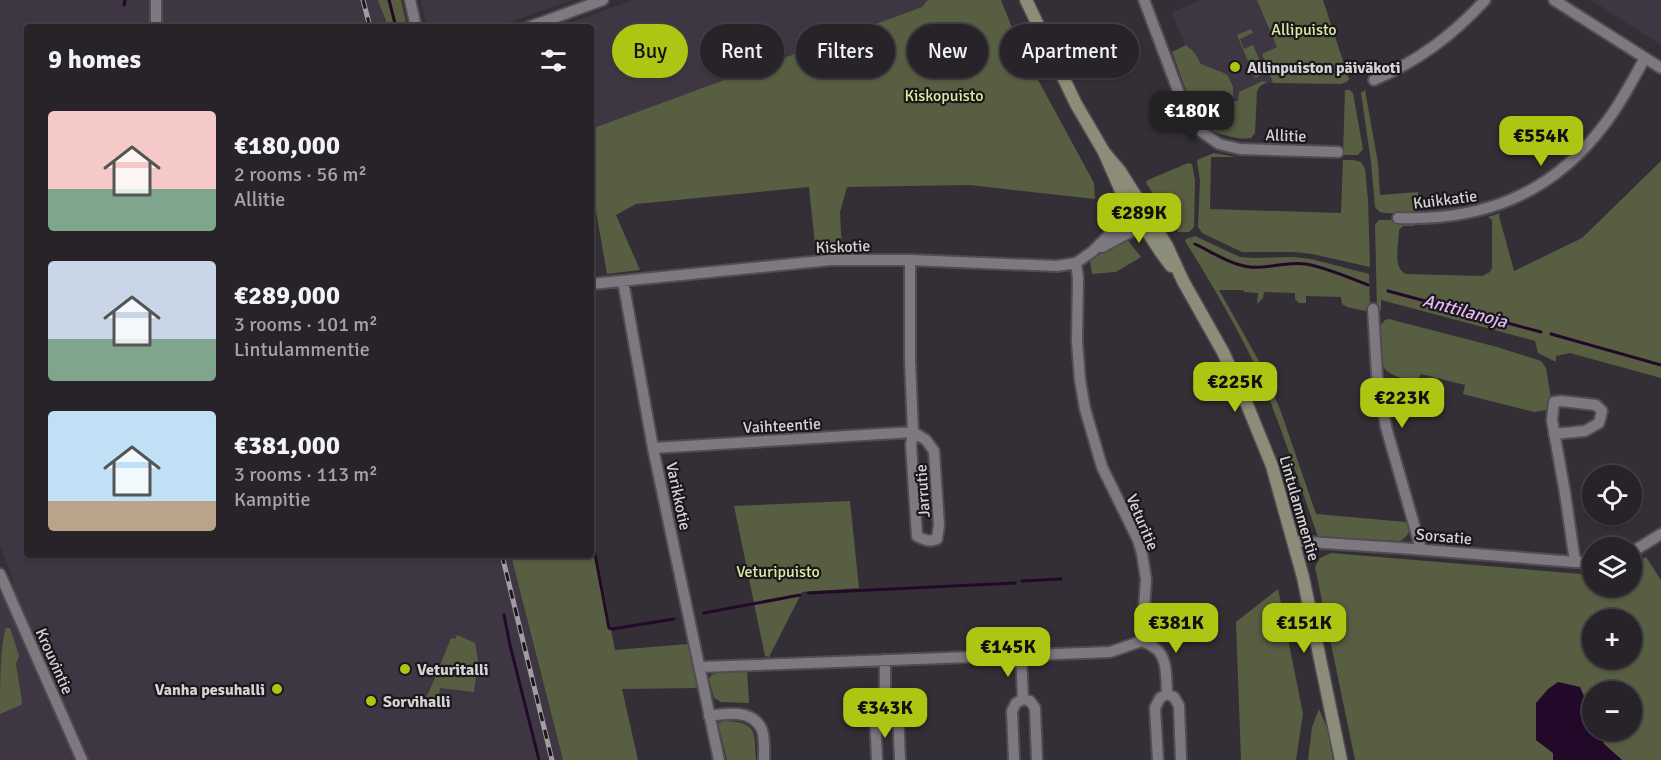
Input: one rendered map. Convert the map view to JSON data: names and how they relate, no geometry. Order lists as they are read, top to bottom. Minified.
{"streets":{"street":["Allitie","Kuikkatie","Kiskotie","Vaihteentie","Jarrutie","Varikkotie","Lintulammentie","Veturitie","Sorsatie","Krouvintie"]},"crossings":[["Kiskotie","Jarrutie"],["Kiskotie","Varikkotie"],["Kiskotie","Lintulammentie"],["Kiskotie","Veturitie"],["Vaihteentie","Jarrutie"],["Vaihteentie","Varikkotie"],["Lintulammentie","Sorsatie"]],"water":["Anttilanoja"],"parks":["Allipuisto","Kiskopuisto","Veturipuisto"],"places":["Allinpuiston päiväkoti","Veturitalli","Vanha pesuhalli","Sorvihalli"],"page":{"chip":["Buy","Rent","Filters","New","Apartment"],"heading":"9 homes","price":["€180K","€554K","€289K","€225K","€223K","€381K","€151K","€145K","€343K"],"list":[{"name":"€180,000","note":"2 rooms · 56 m² · Allitie"},{"name":"€289,000","note":"3 rooms · 101 m² · Lintulammentie"},{"name":"€381,000","note":"3 rooms · 113 m² · Kampitie"}],"map_buttons":["+","−"]}}
